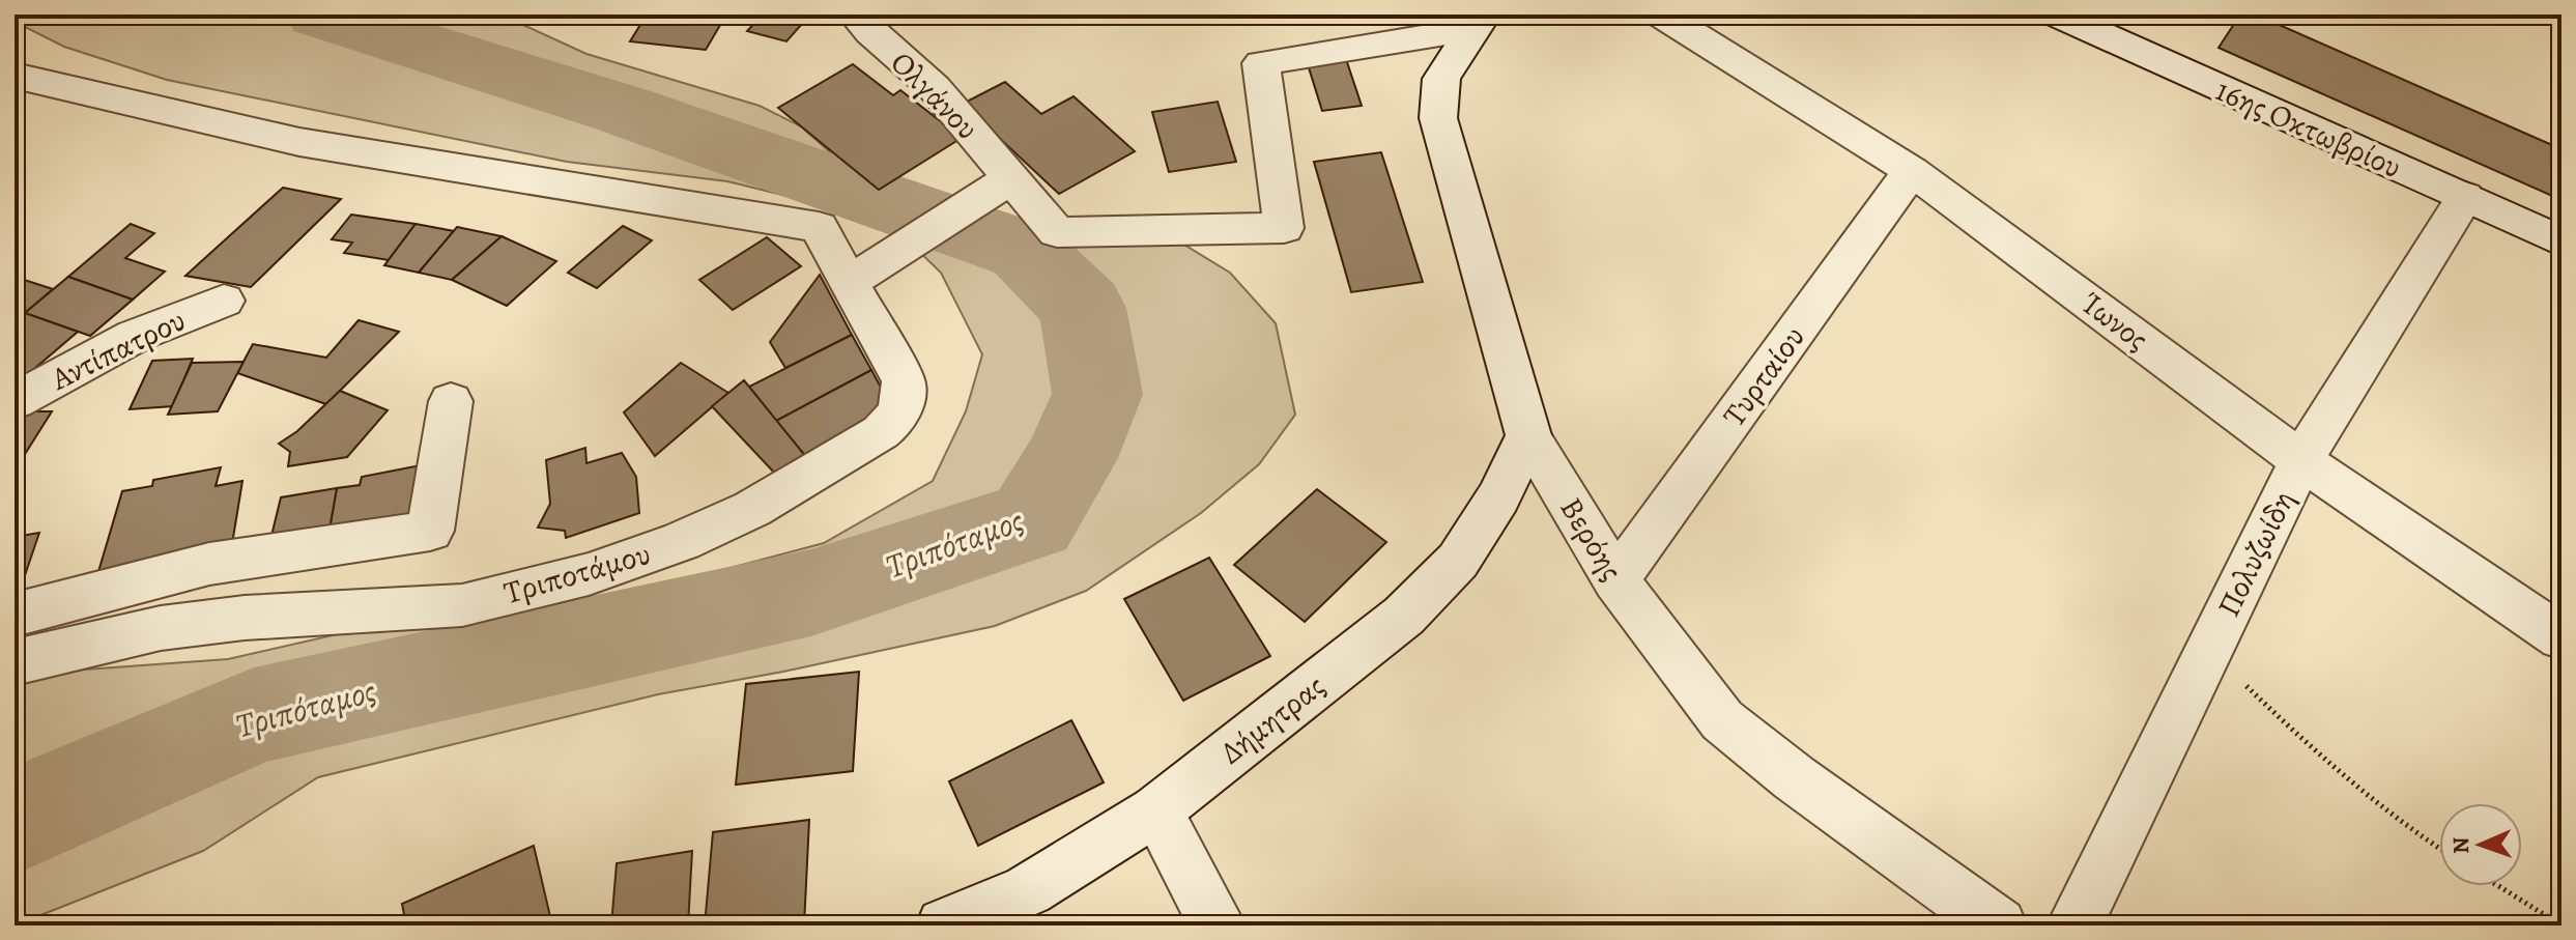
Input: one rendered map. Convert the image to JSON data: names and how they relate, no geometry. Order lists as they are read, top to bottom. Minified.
{"streets":{"street":["Ολγάνου","16ης Οκτωβρίου","Ίωνος","Αντίπατρου","Τυρταίου","Βερόης","Πολυζωίδη","Τριποτάμου","Δήμητρας"]},"crossings":[["Ολγάνου","Βερόης"],["16ης Οκτωβρίου","Πολυζωίδη"],["Ίωνος","Τυρταίου"],["Ίωνος","Πολυζωίδη"],["Τυρταίου","Βερόης"],["Βερόης","Δήμητρας"]],"water":["Τριπόταμος"],"north":"left"}
